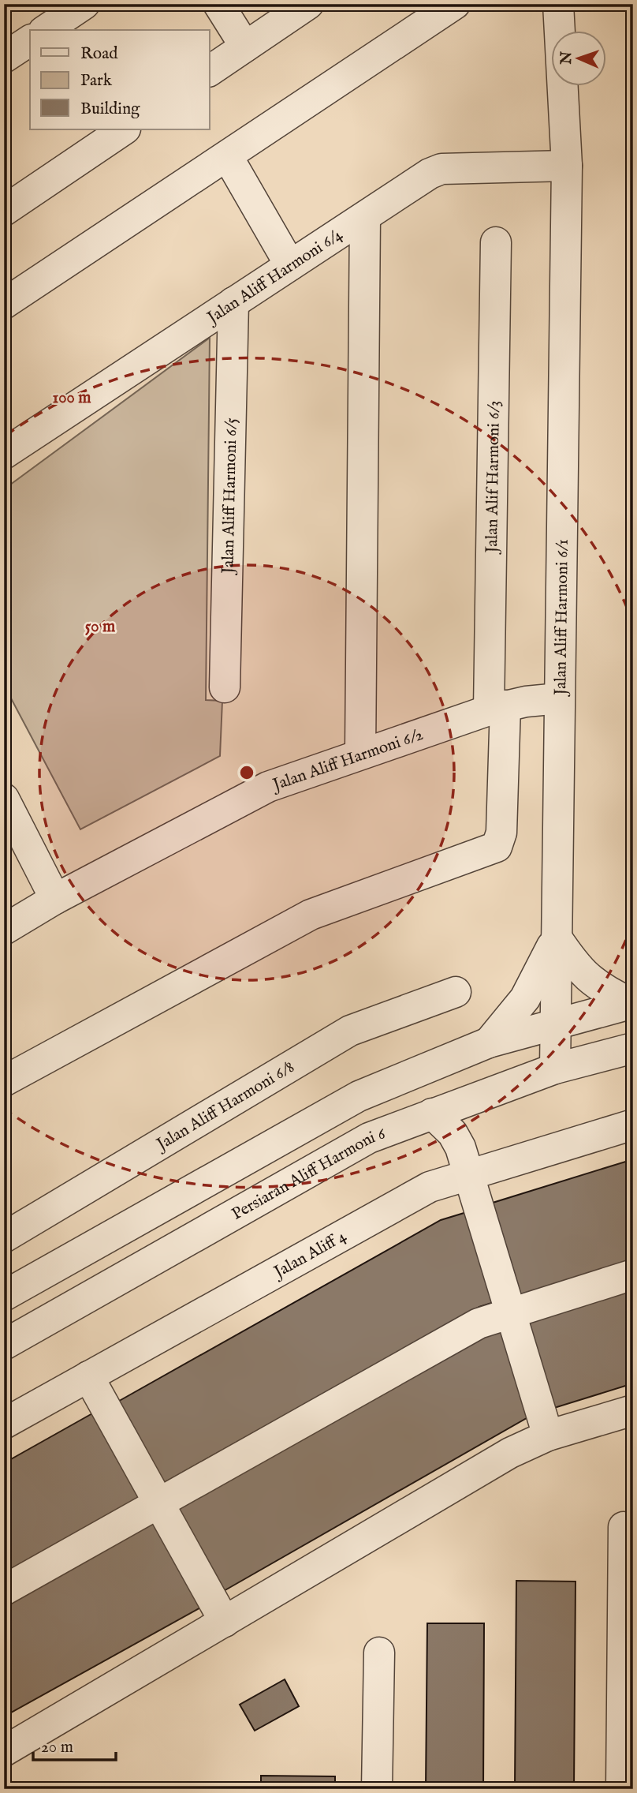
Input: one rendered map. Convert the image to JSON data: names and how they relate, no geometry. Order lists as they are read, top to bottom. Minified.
{"streets":{"street":["Jalan Aliff Harmoni 6/4","Jalan Alif Harmoni 6/3","Jalan Aliff Harmoni 6/5","Jalan Aliff Harmoni 6/1","Jalan Aliff Harmoni 6/2","Jalan Aliff Harmoni 6/8","Persiaran Aliff Harmoni 6","Jalan Aliff 4"]},"crossings":[["Jalan Aliff Harmoni 6/4","Jalan Aliff Harmoni 6/5"],["Jalan Aliff Harmoni 6/4","Jalan Aliff Harmoni 6/1"],["Jalan Alif Harmoni 6/3","Jalan Aliff Harmoni 6/2"],["Jalan Aliff Harmoni 6/1","Jalan Aliff Harmoni 6/2"],["Jalan Aliff Harmoni 6/1","Persiaran Aliff Harmoni 6"]],"legend":["Road","Park","Building"],"scale_bar":"20 m","north":"left","rings":["100 m","50 m"]}
